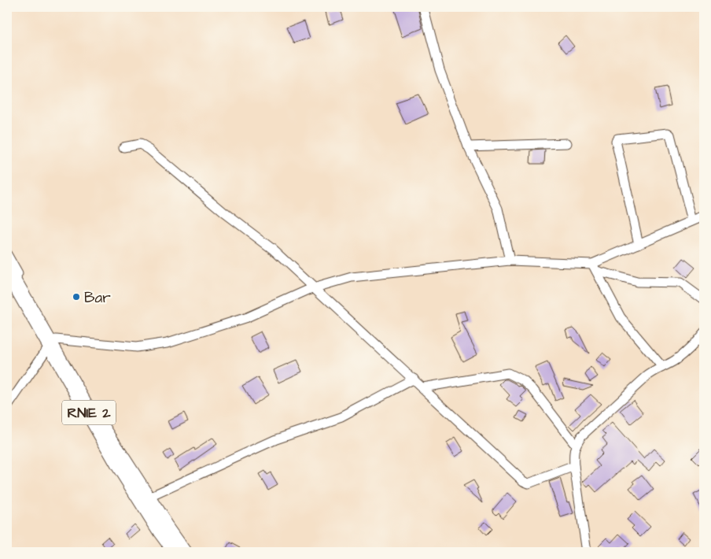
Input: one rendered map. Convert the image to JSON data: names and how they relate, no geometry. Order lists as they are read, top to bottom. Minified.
{"streets":{"highway":["RNIE 2"]},"places":["Bar"]}
